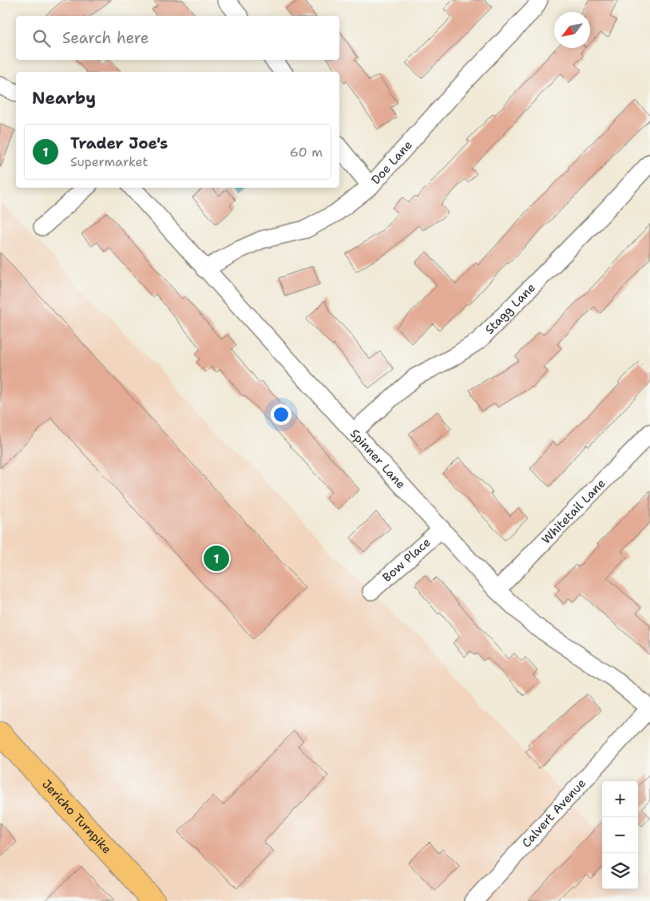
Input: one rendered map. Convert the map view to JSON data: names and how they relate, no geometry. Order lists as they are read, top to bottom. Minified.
{"streets":{"main road":["Jericho Turnpike"],"street":["Doe Lane","Stagg Lane","Spinner Lane","Whitetail Lane","Bow Place","Calvert Avenue"]},"crossings":[["Doe Lane","Spinner Lane"],["Stagg Lane","Spinner Lane"],["Spinner Lane","Whitetail Lane"],["Spinner Lane","Bow Place"],["Spinner Lane","Calvert Avenue"]],"north":"bottom left","page":{"search":"Search here","heading":"Nearby","list":[{"mark":"1","name":"Trader Joe's","note":"Supermarket","value":"60 m"}],"pins":"1","map_buttons":["+","−"]}}
